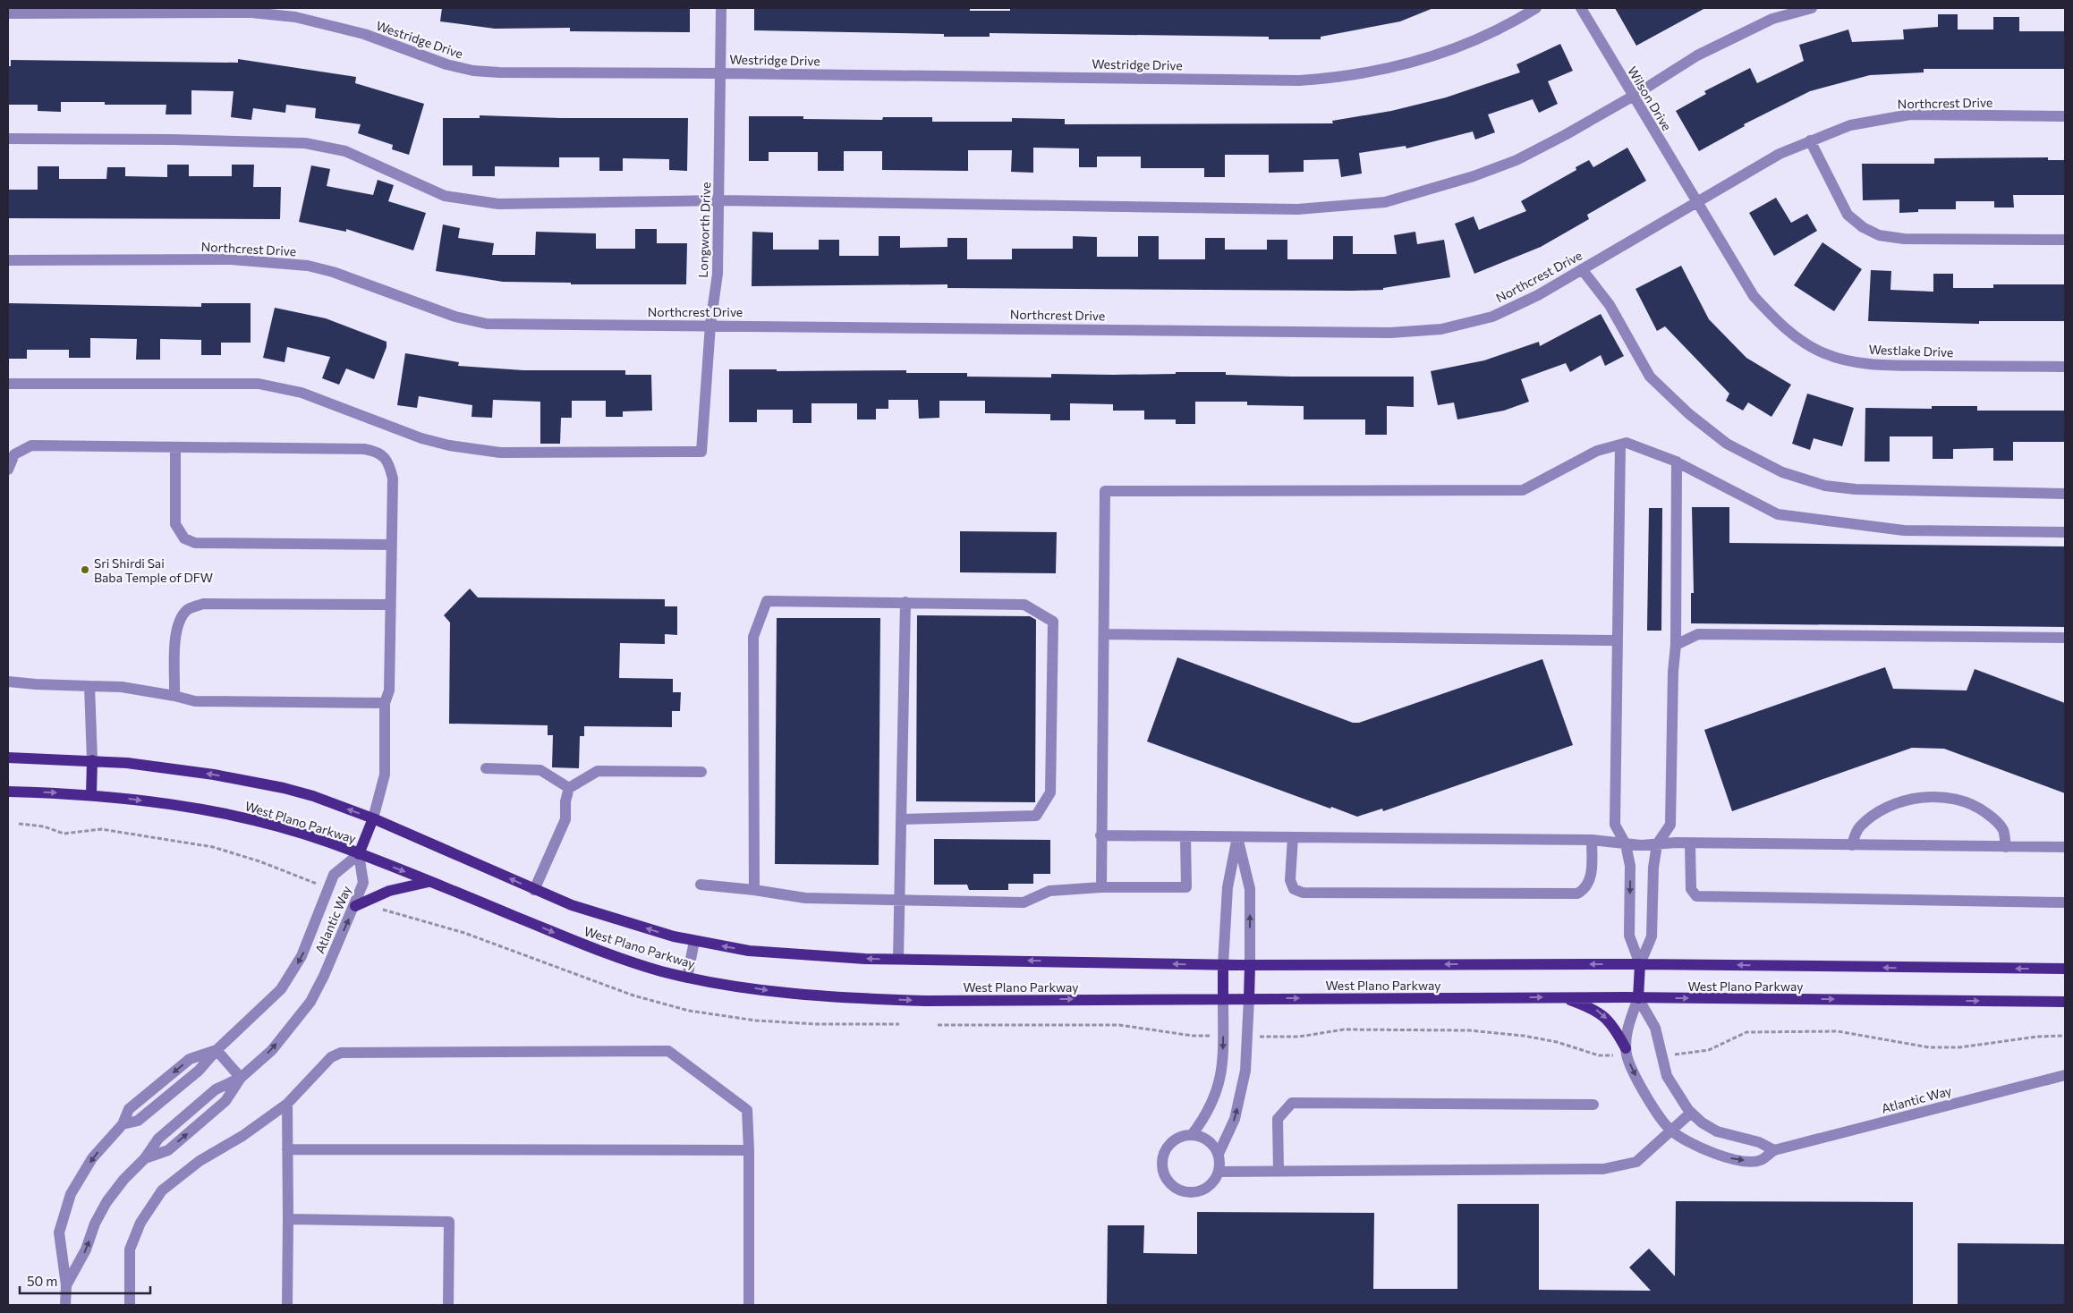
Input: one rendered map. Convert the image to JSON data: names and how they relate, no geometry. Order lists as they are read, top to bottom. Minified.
{"streets":{"main road":["West Plano Parkway"],"street":["Westridge Drive","Wilson Drive","Northcrest Drive","Longworth Drive","Westlake Drive","Atlantic Way"]},"crossings":[["Westridge Drive","Longworth Drive"],["Wilson Drive","Northcrest Drive"],["Wilson Drive","Westlake Drive"],["Northcrest Drive","Longworth Drive"],["Northcrest Drive","Westlake Drive"],["West Plano Parkway","Atlantic Way"]],"places":["Sri Shirdi Sai Baba Temple of DFW"],"scale_bar":"50 m"}
